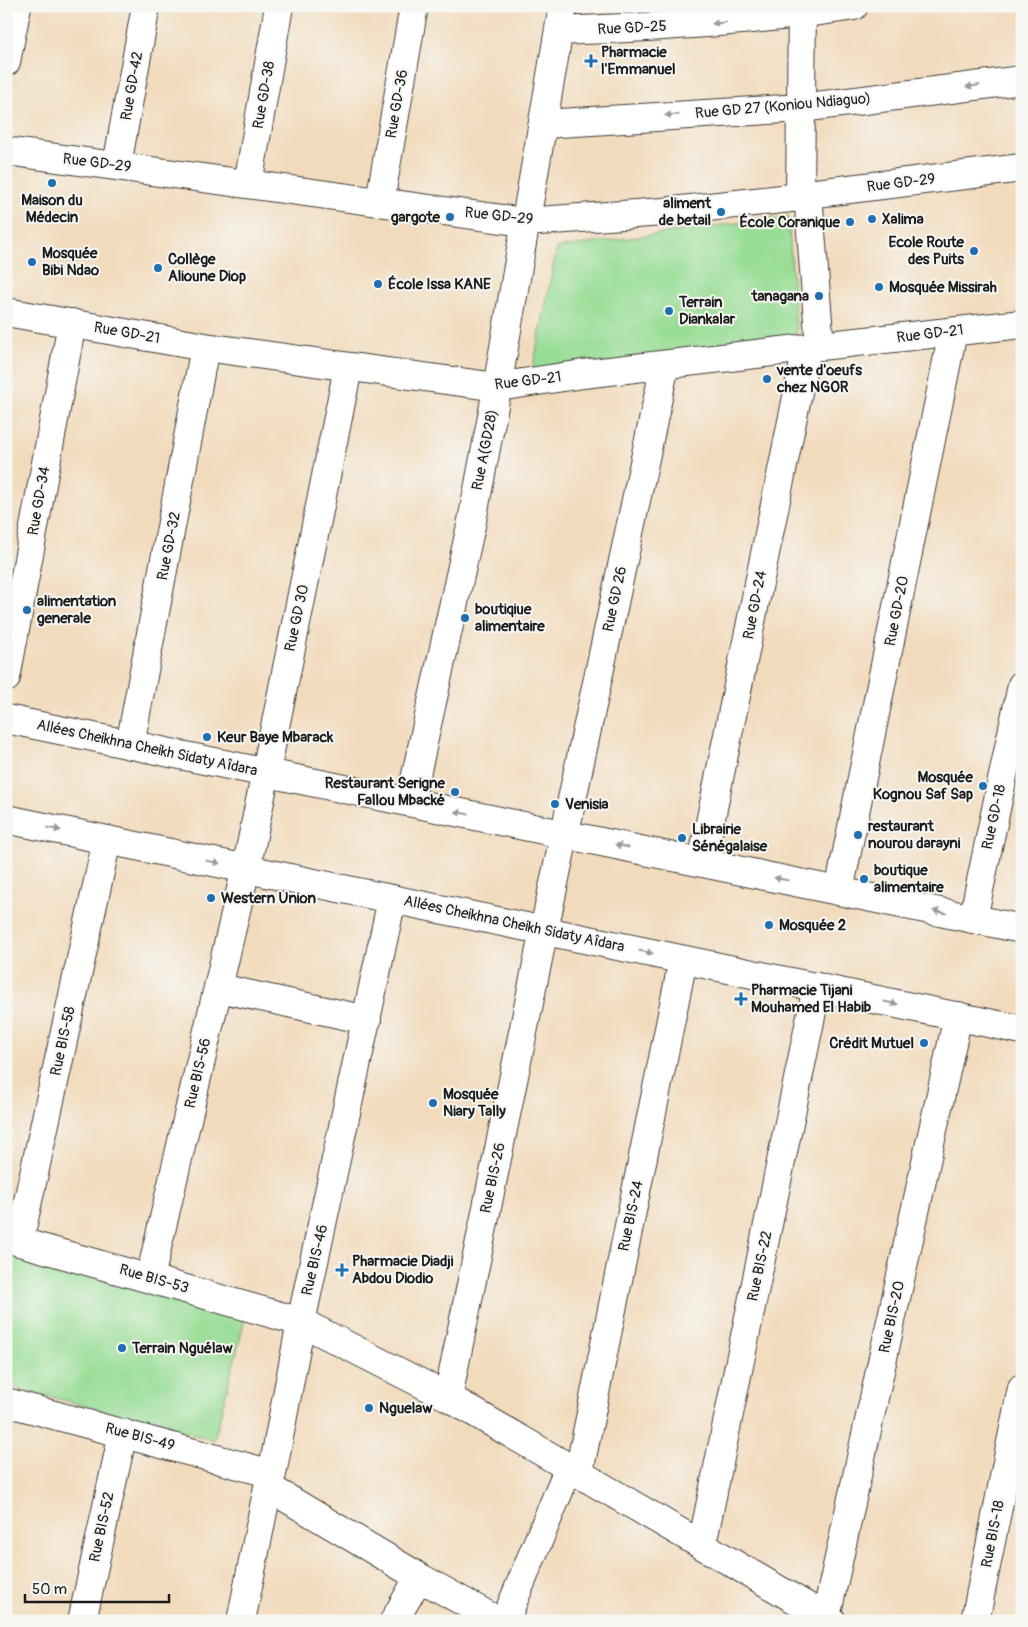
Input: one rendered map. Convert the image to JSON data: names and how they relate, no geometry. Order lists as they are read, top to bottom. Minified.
{"streets":{"street":["Rue GD-25","Rue GD-42","Rue GD-38","Rue GD-36","Rue GD 27 (Koniou Ndiaguo)","Rue GD-29","Rue GD-21","Rue A(GD28)","Rue GD-34","Rue GD-32","Rue GD 26","Rue GD-24","Rue GD-20","Rue GD 30","Allées Cheikhna Cheikh Sidaty Aîdara","Rue GD-18","Rue BIS-58","Rue BIS-56","Rue BIS-26","Rue BIS-24","Rue BIS-46","Rue BIS-22","Rue BIS-53","Rue BIS-20","Rue BIS-49","Rue BIS-52","Rue BIS-18"]},"crossings":[["Rue GD-25","Rue A(GD28)"],["Rue GD-25","Rue GD-24"],["Rue GD-42","Rue GD-29"],["Rue GD-38","Rue GD-29"],["Rue GD-36","Rue GD-29"],["Rue GD 27 (Koniou Ndiaguo)","Rue A(GD28)"],["Rue GD 27 (Koniou Ndiaguo)","Rue GD-24"],["Rue GD-29","Rue A(GD28)"],["Rue GD-29","Rue GD-24"],["Rue GD-21","Rue A(GD28)"],["Rue GD-21","Rue GD-34"],["Rue GD-21","Rue GD-32"],["Rue GD-21","Rue GD 26"],["Rue GD-21","Rue GD-24"],["Rue GD-21","Rue GD-20"],["Rue GD-21","Rue GD 30"],["Rue A(GD28)","Allées Cheikhna Cheikh Sidaty Aîdara"],["Rue GD-32","Allées Cheikhna Cheikh Sidaty Aîdara"],["Rue GD 26","Allées Cheikhna Cheikh Sidaty Aîdara"],["Rue GD 26","Rue BIS-26"],["Rue GD-24","Allées Cheikhna Cheikh Sidaty Aîdara"],["Rue GD-20","Allées Cheikhna Cheikh Sidaty Aîdara"],["Rue GD 30","Allées Cheikhna Cheikh Sidaty Aîdara"],["Rue GD 30","Rue BIS-56"],["Allées Cheikhna Cheikh Sidaty Aîdara","Rue GD-18"],["Allées Cheikhna Cheikh Sidaty Aîdara","Rue BIS-58"],["Allées Cheikhna Cheikh Sidaty Aîdara","Rue BIS-56"],["Allées Cheikhna Cheikh Sidaty Aîdara","Rue BIS-26"],["Allées Cheikhna Cheikh Sidaty Aîdara","Rue BIS-24"],["Allées Cheikhna Cheikh Sidaty Aîdara","Rue BIS-46"],["Allées Cheikhna Cheikh Sidaty Aîdara","Rue BIS-22"],["Allées Cheikhna Cheikh Sidaty Aîdara","Rue BIS-20"],["Rue BIS-58","Rue BIS-53"],["Rue BIS-56","Rue BIS-53"],["Rue BIS-26","Rue BIS-53"],["Rue BIS-24","Rue BIS-53"],["Rue BIS-46","Rue BIS-53"],["Rue BIS-46","Rue BIS-49"],["Rue BIS-22","Rue BIS-53"],["Rue BIS-53","Rue BIS-20"],["Rue BIS-49","Rue BIS-52"]],"one_way":["Rue GD-25","Rue GD 27 (Koniou Ndiaguo)"],"places":{"health":["Pharmacie l'Emmanuel","Pharmacie Tijani Mouhamed El Habib","Pharmacie Diadji Abdou Diodio"],"other":["Maison du Médecin","aliment de betail","gargote","Xalima","École Coranique","Ecole Route des Puits","Mosquée Bibi Ndao","Collège Alioune Diop","École Issa KANE","Mosquée Missirah","tanagana","Terrain Diankalar","vente d'oeufs chez NGOR","alimentation generale","boutiqiue alimentaire","Keur Baye Mbarack","Mosquée Kognou Saf Sap","Restaurant Serigne Fallou Mbacké","Venisia","restaurant nourou darayni","Librairie Sénégalaise","boutique alimentaire","Western Union","Mosquée 2","Crédit Mutuel","Mosquée Niary Tally","Terrain Nguélaw","Nguelaw"]},"scale_bar":"50 m"}
